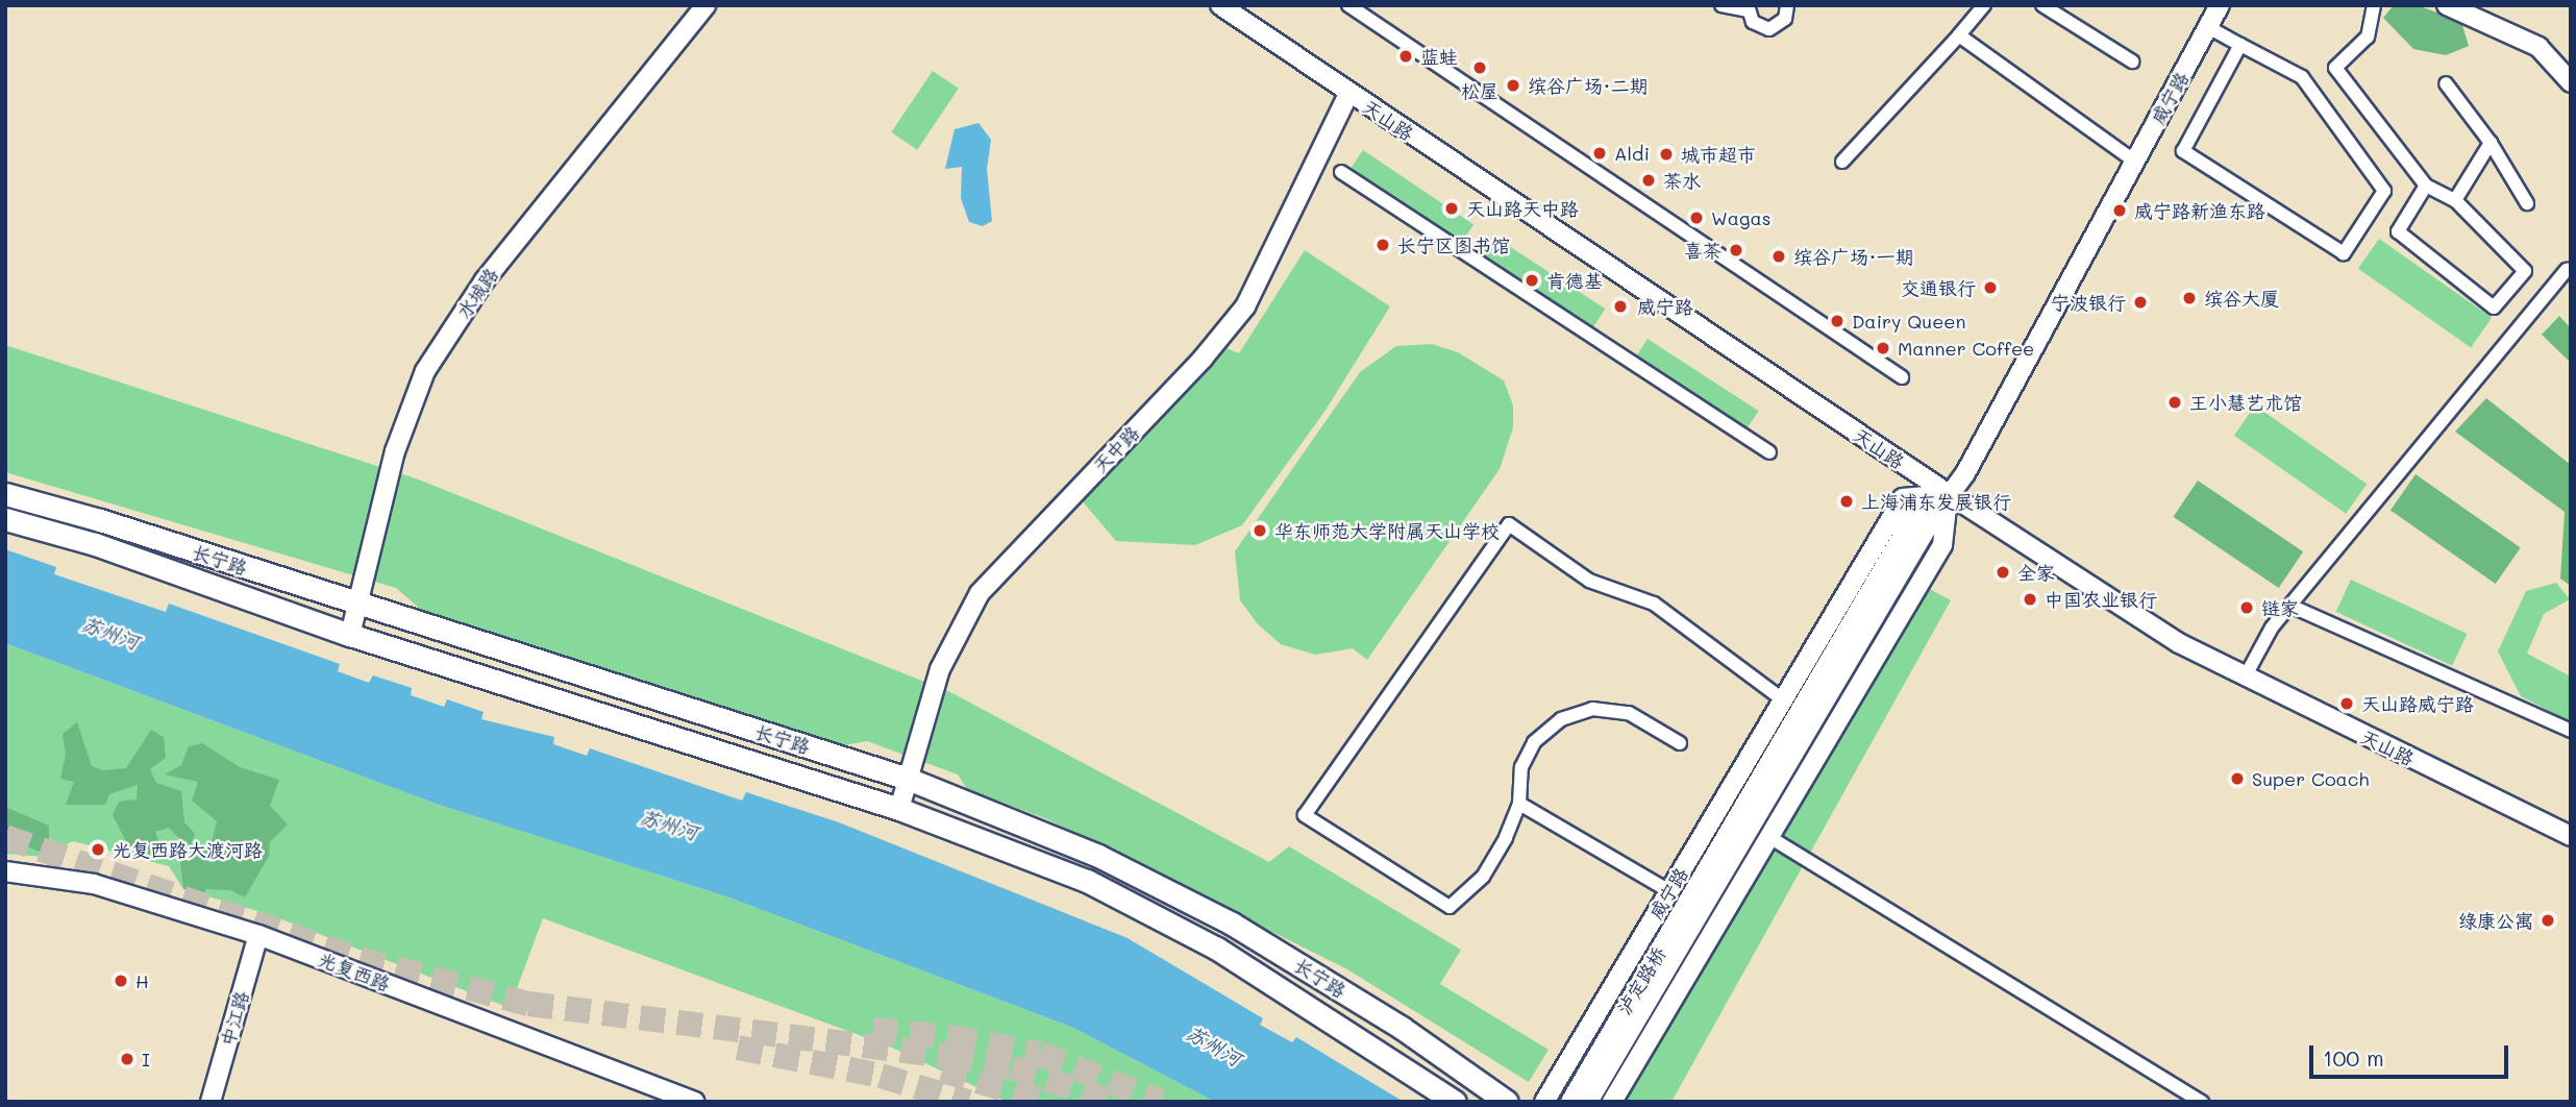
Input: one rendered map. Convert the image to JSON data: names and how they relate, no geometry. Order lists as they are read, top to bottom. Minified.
{"streets":{"main road":["威宁路","天山路","水城路","天中路","长宁路","光复西路","泸定路桥","中江路"]},"crossings":[["威宁路","天山路"],["威宁路","泸定路桥"],["天山路","天中路"],["水城路","长宁路"],["天中路","长宁路"],["光复西路","中江路"]],"water":["苏州河"],"places":["蓝蛙","松屋","缤谷广场·二期","Aldi","城市超市","茶水","天山路天中路","威宁路新渔东路","Wagas","长宁区图书馆","喜茶","缤谷广场·一期","肯德基","交通银行","缤谷大厦","宁波银行","威宁路","Dairy Queen","Manner Coffee","王小慧艺术馆","上海浦东发展银行","华东师范大学附属天山学校","全家","中国农业银行","链家","天山路威宁路","Super Coach","光复西路大渡河路","绿康公寓","H","I"],"scale_bar":"100 m"}
